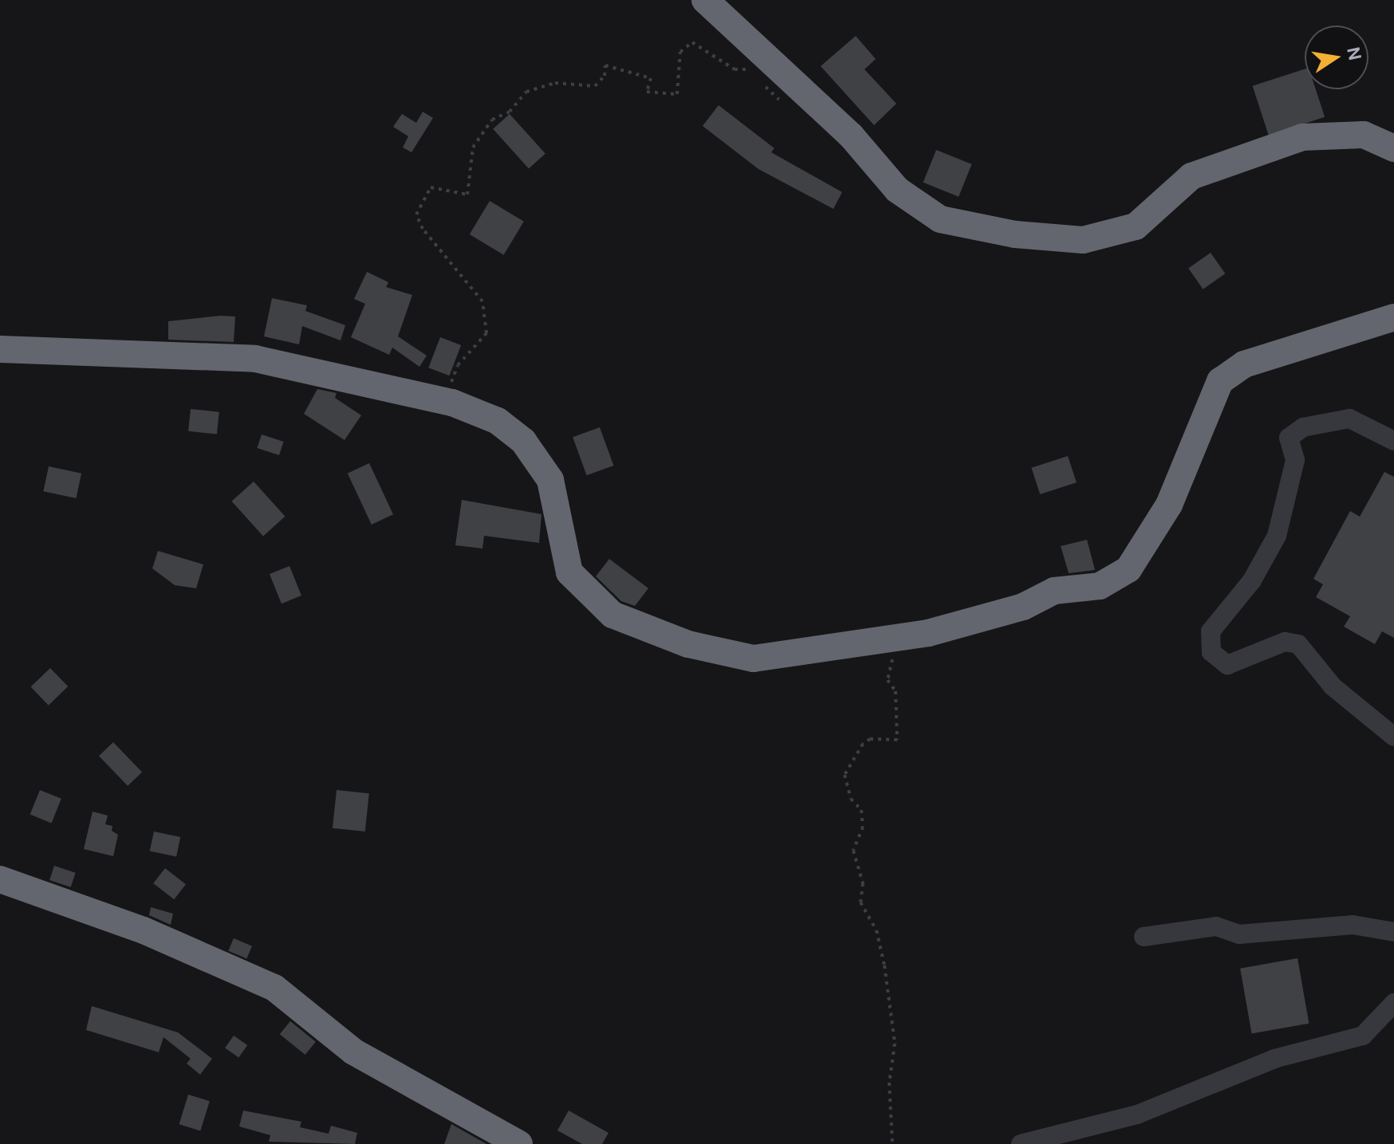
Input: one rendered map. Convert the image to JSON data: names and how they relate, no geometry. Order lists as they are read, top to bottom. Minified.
{"north":"right"}
